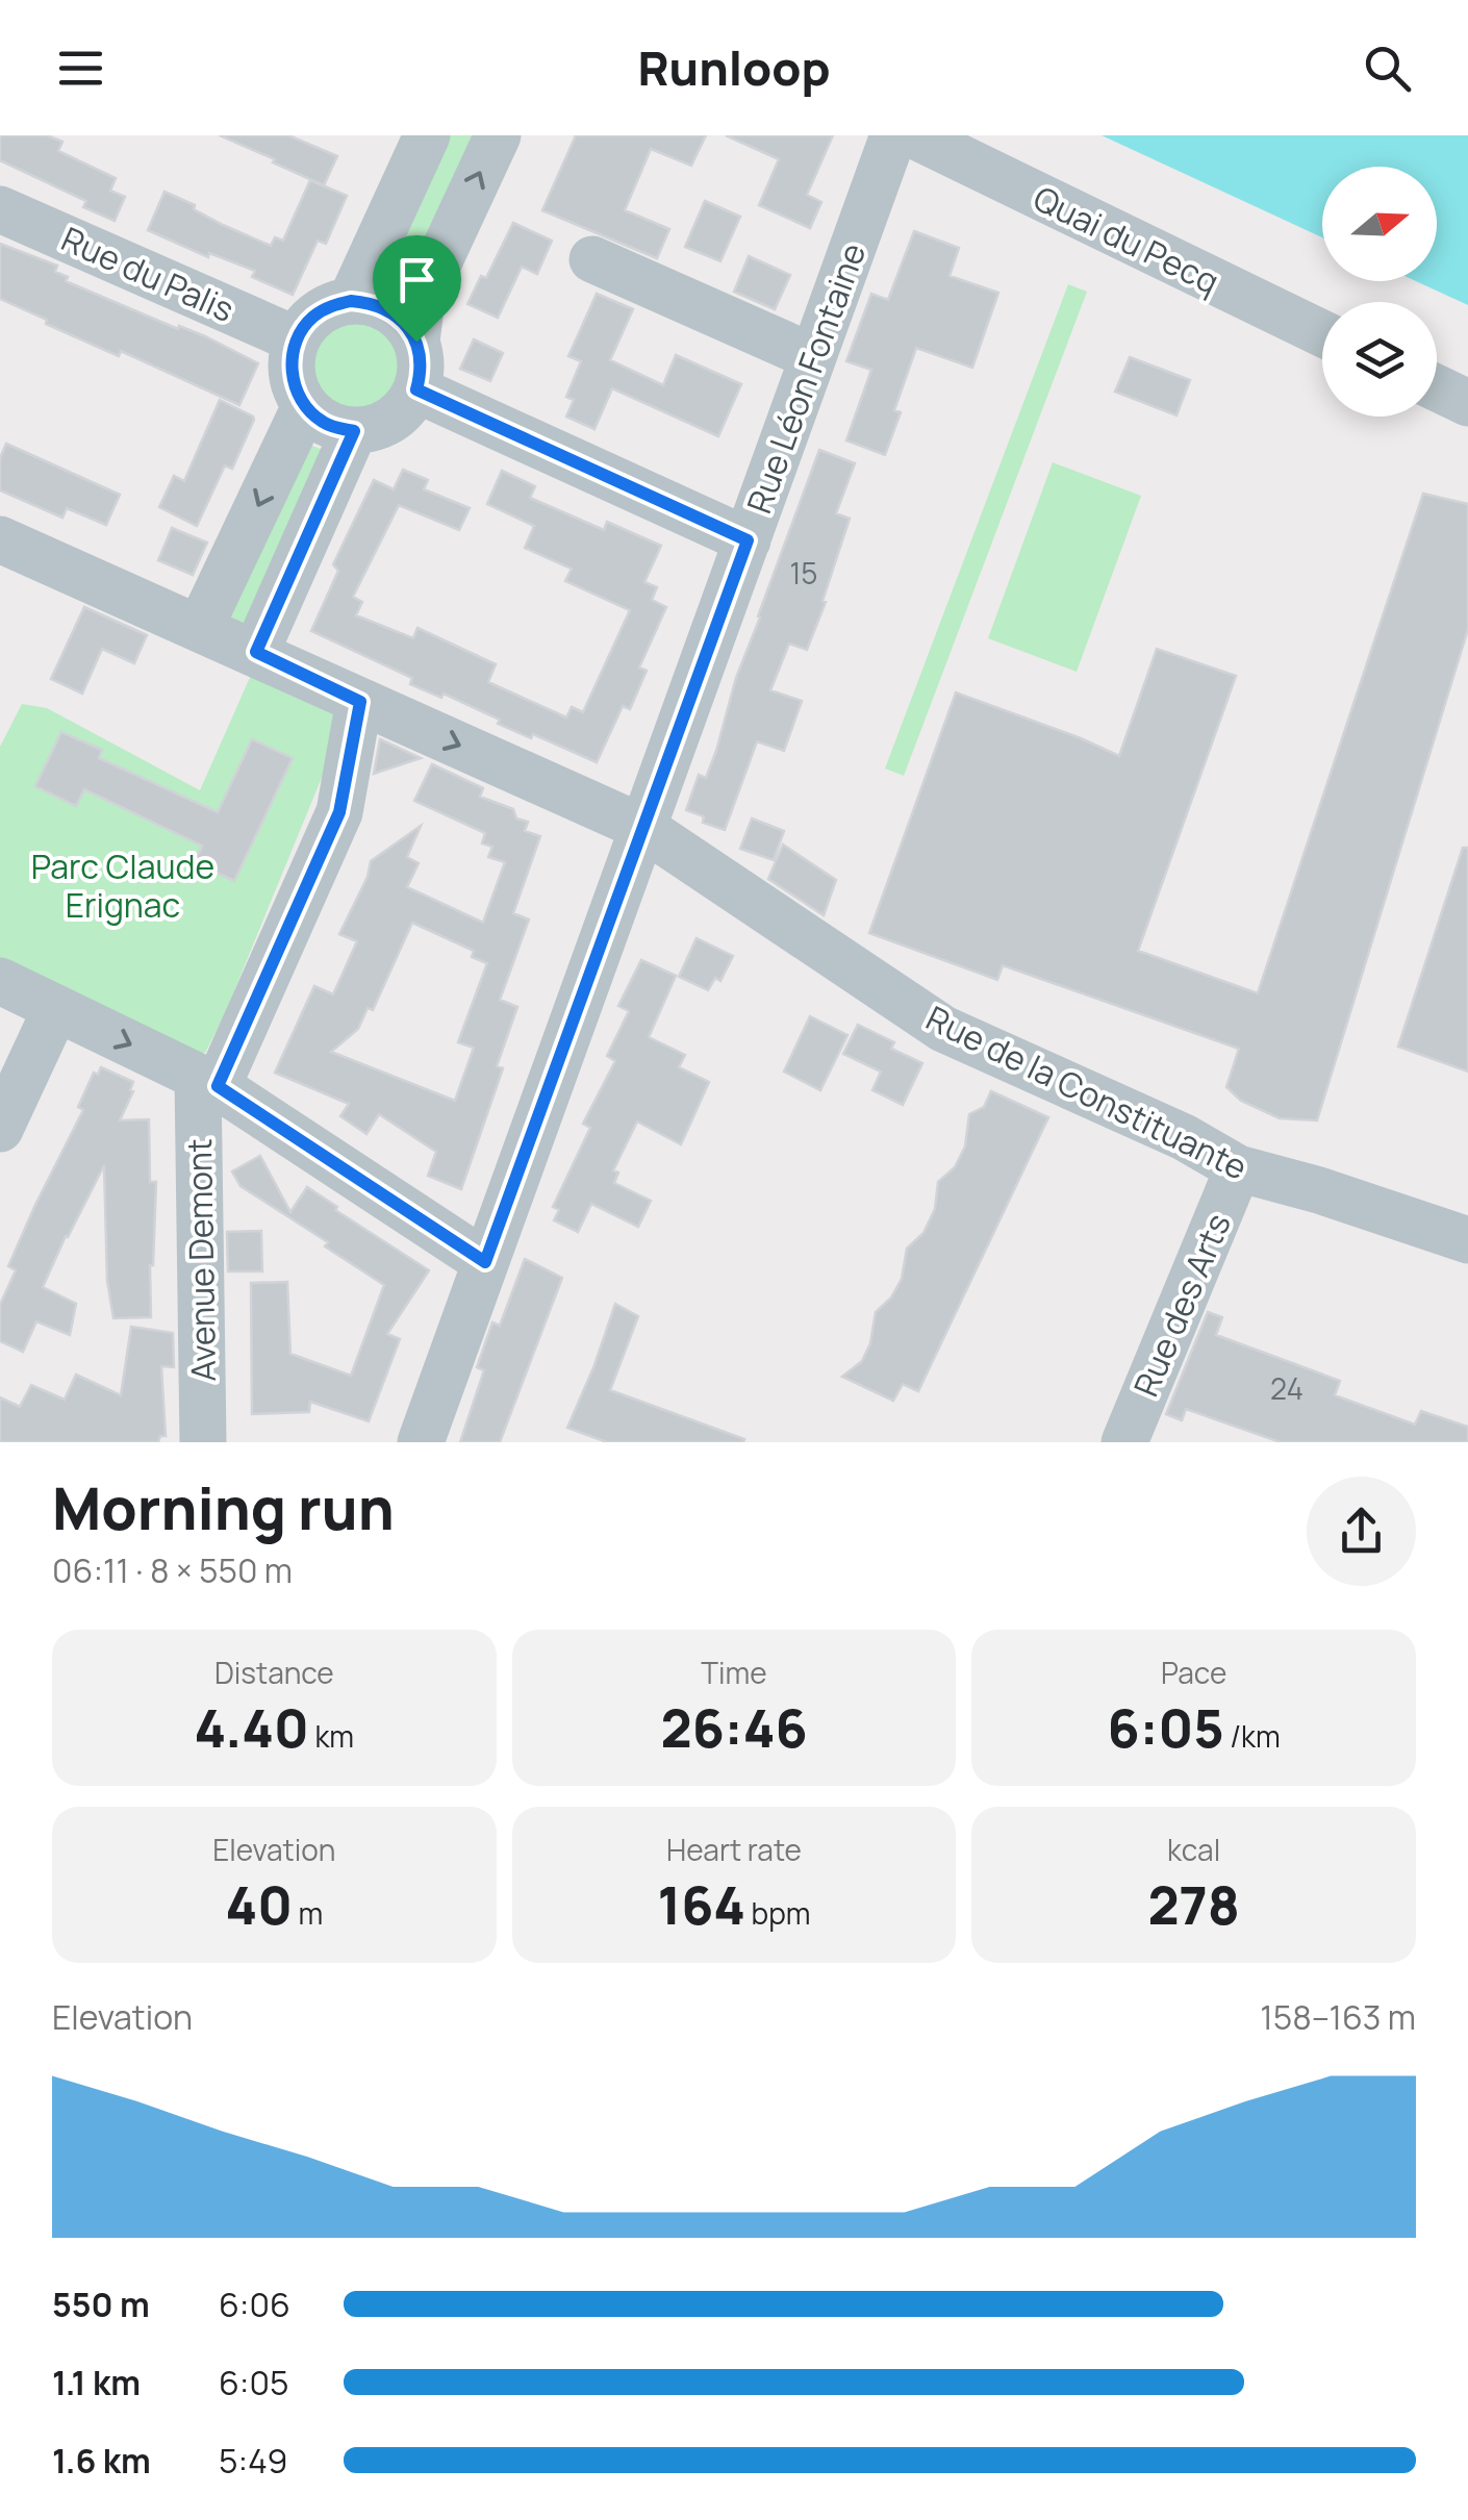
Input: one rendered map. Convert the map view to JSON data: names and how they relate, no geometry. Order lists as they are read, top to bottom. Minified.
{"streets":{"street":["Quai du Pecq","Rue du Palis","Rue Léon Fontaine","Rue de la Constituante","Avenue Demont","Rue des Arts"]},"crossings":[["Rue Léon Fontaine","Rue de la Constituante"],["Rue de la Constituante","Rue des Arts"]],"parks":["Parc Claude Erignac"],"house_numbers":["15","24"],"north":"right","page":{"header":"Runloop","heading":["Morning run","06:11 · 8 × 550 m"],"stats":[["Distance","4.40 km"],["Time","26:46"],["Pace","6:05 /km"],["Elevation","40 m"],["Heart rate","164 bpm"],["kcal","278"]],"chart":["Elevation","158–163 m"],"list":[{"name":"550 m","note":"6:06"},{"name":"1.1 km","note":"6:05"},{"name":"1.6 km","note":"5:49"}]}}
